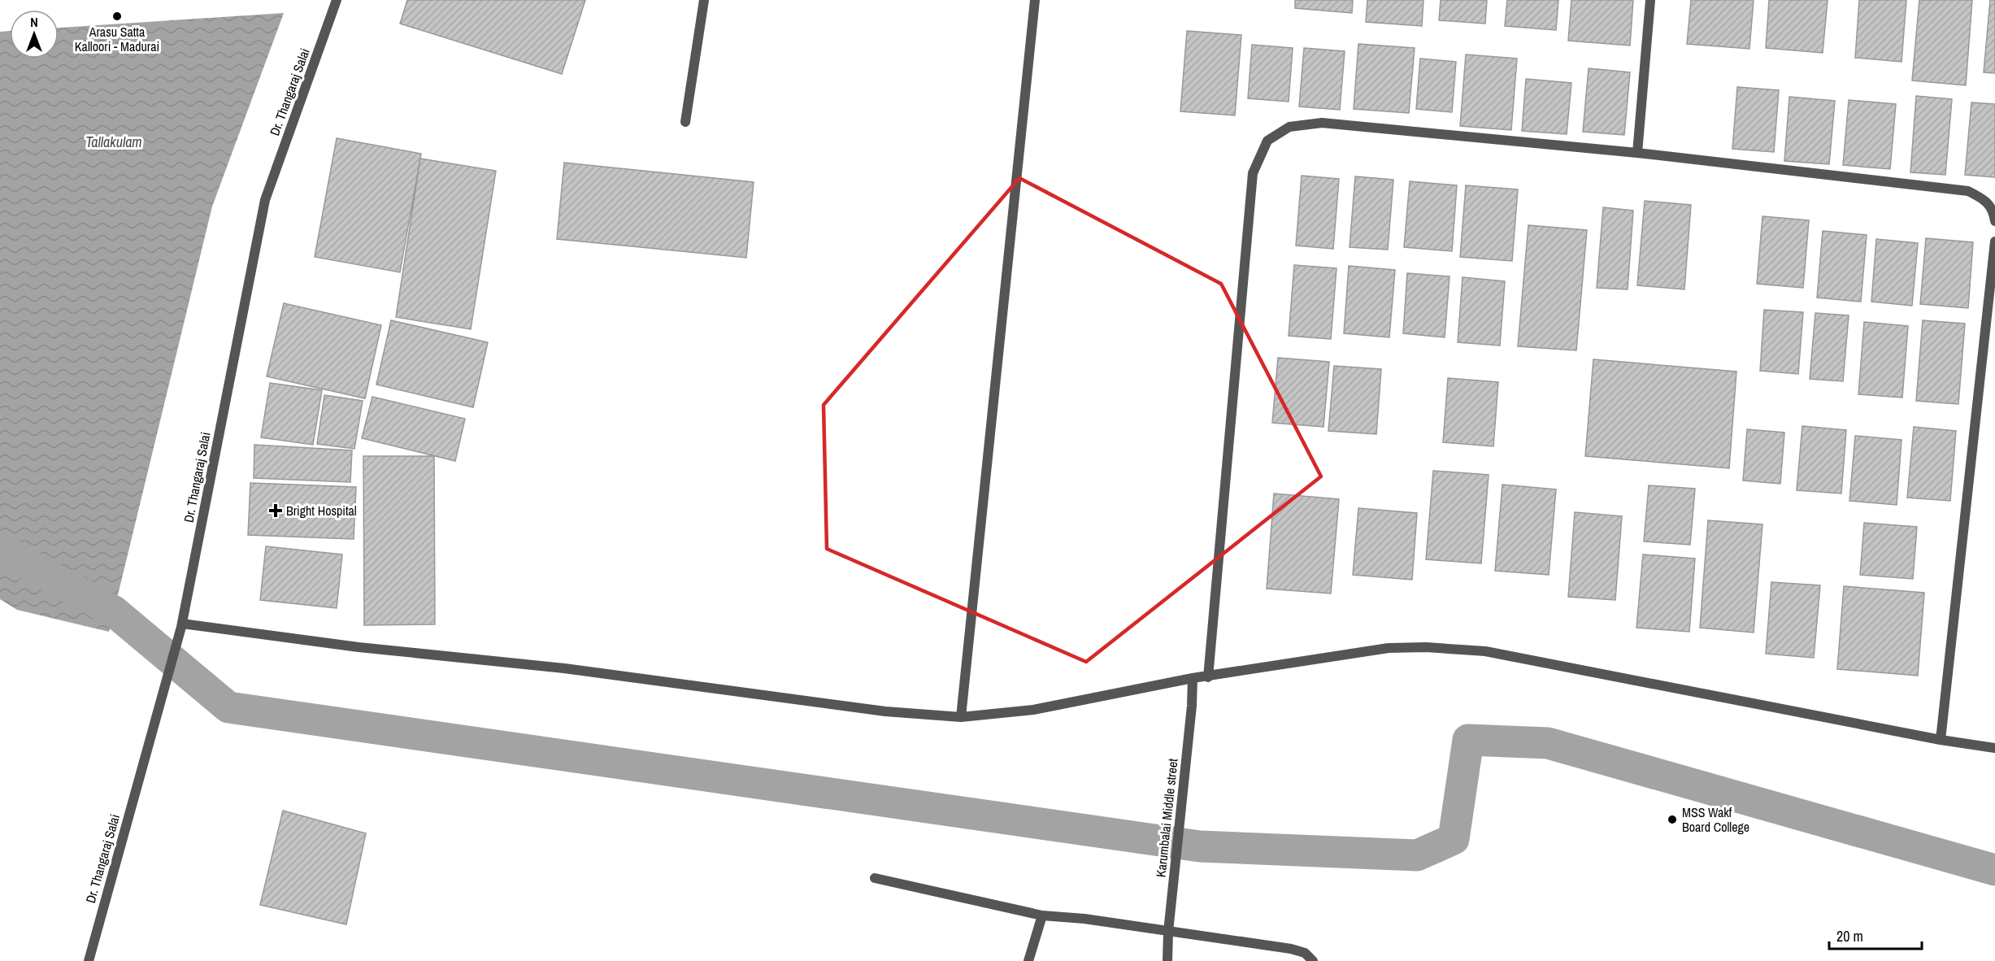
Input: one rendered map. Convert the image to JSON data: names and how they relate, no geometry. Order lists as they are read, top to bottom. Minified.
{"streets":{"street":["Dr. Thangaraj Salai","Karumbalai Middle street"]},"water":["Tallakulam"],"places":{"other":["Arasu Satta Kalloori - Madurai","MSS Wakf Board College"],"health":["Bright Hospital"]},"scale_bar":"20 m","north":"top"}
